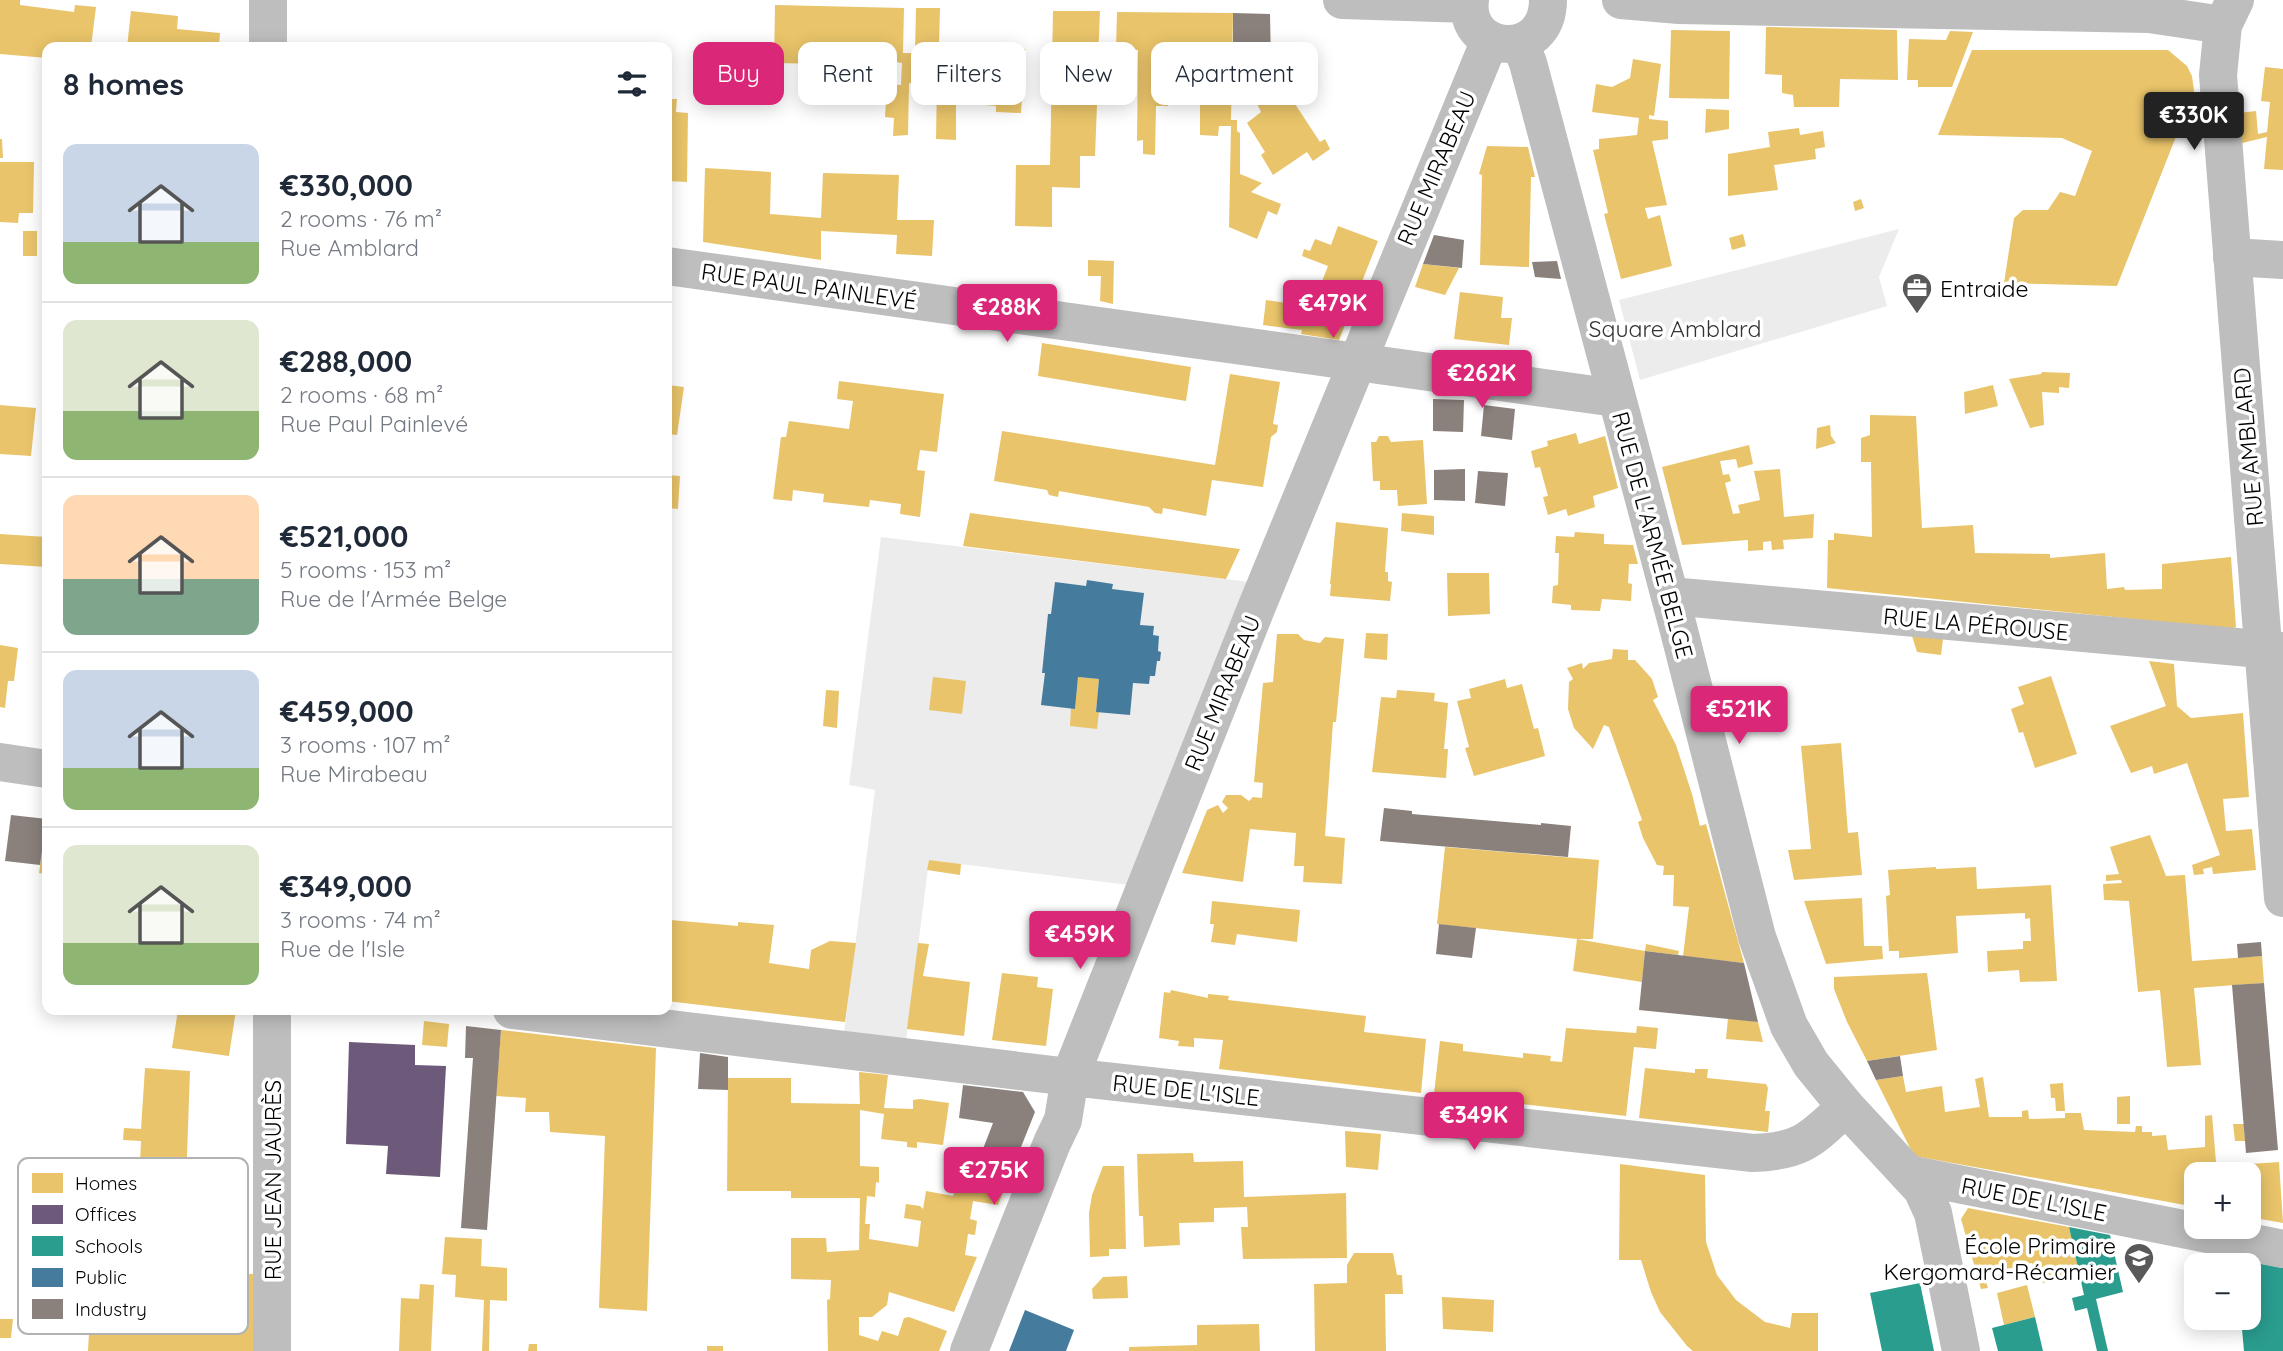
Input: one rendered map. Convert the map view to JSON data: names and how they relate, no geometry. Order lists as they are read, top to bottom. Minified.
{"streets":{"street":["RUE MIRABEAU","RUE PAUL PAINLEVÉ","RUE AMBLARD","RUE DE L'ARMÉE BELGE","RUE LA PÉROUSE","RUE DE L'ISLE","RUE JEAN JAURÈS"]},"crossings":[["RUE MIRABEAU","RUE PAUL PAINLEVÉ"],["RUE MIRABEAU","RUE DE L'ARMÉE BELGE"],["RUE MIRABEAU","RUE DE L'ISLE"],["RUE PAUL PAINLEVÉ","RUE DE L'ARMÉE BELGE"],["RUE AMBLARD","RUE LA PÉROUSE"],["RUE DE L'ARMÉE BELGE","RUE LA PÉROUSE"],["RUE DE L'ARMÉE BELGE","RUE DE L'ISLE"]],"parks":["Square Amblard"],"places":{"office":["Entraide"],"school or university":["École Primaire Kergomard-Récamier"]},"legend":["Homes","Offices","Schools","Public","Industry"],"page":{"chip":["Buy","Rent","Filters","New","Apartment"],"heading":"8 homes","price":["€330K","€479K","€288K","€262K","€521K","€459K","€349K","€275K"],"list":[{"name":"€330,000","note":"2 rooms · 76 m² · Rue Amblard"},{"name":"€288,000","note":"2 rooms · 68 m² · Rue Paul Painlevé"},{"name":"€521,000","note":"5 rooms · 153 m² · Rue de l'Armée Belge"},{"name":"€459,000","note":"3 rooms · 107 m² · Rue Mirabeau"},{"name":"€349,000","note":"3 rooms · 74 m² · Rue de l'Isle"}],"map_buttons":["+","−"]}}
